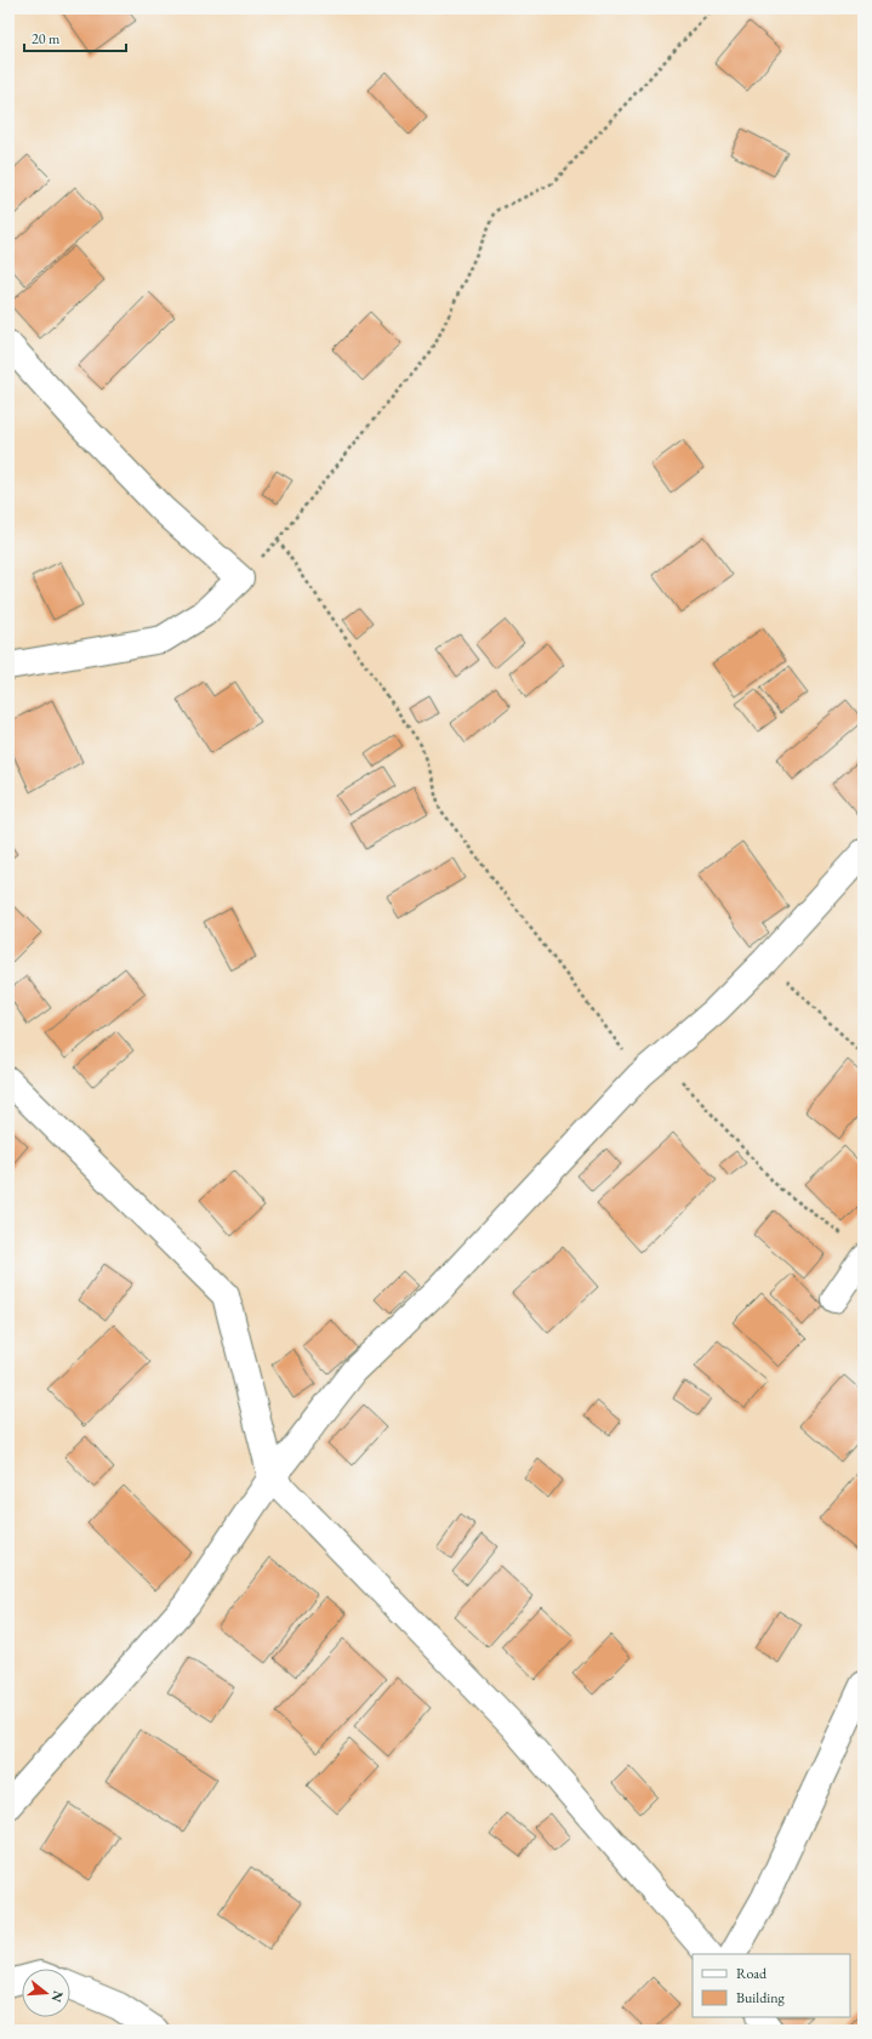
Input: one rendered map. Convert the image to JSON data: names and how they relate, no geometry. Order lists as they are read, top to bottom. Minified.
{"legend":["Road","Building"],"scale_bar":"20 m","north":"right"}
